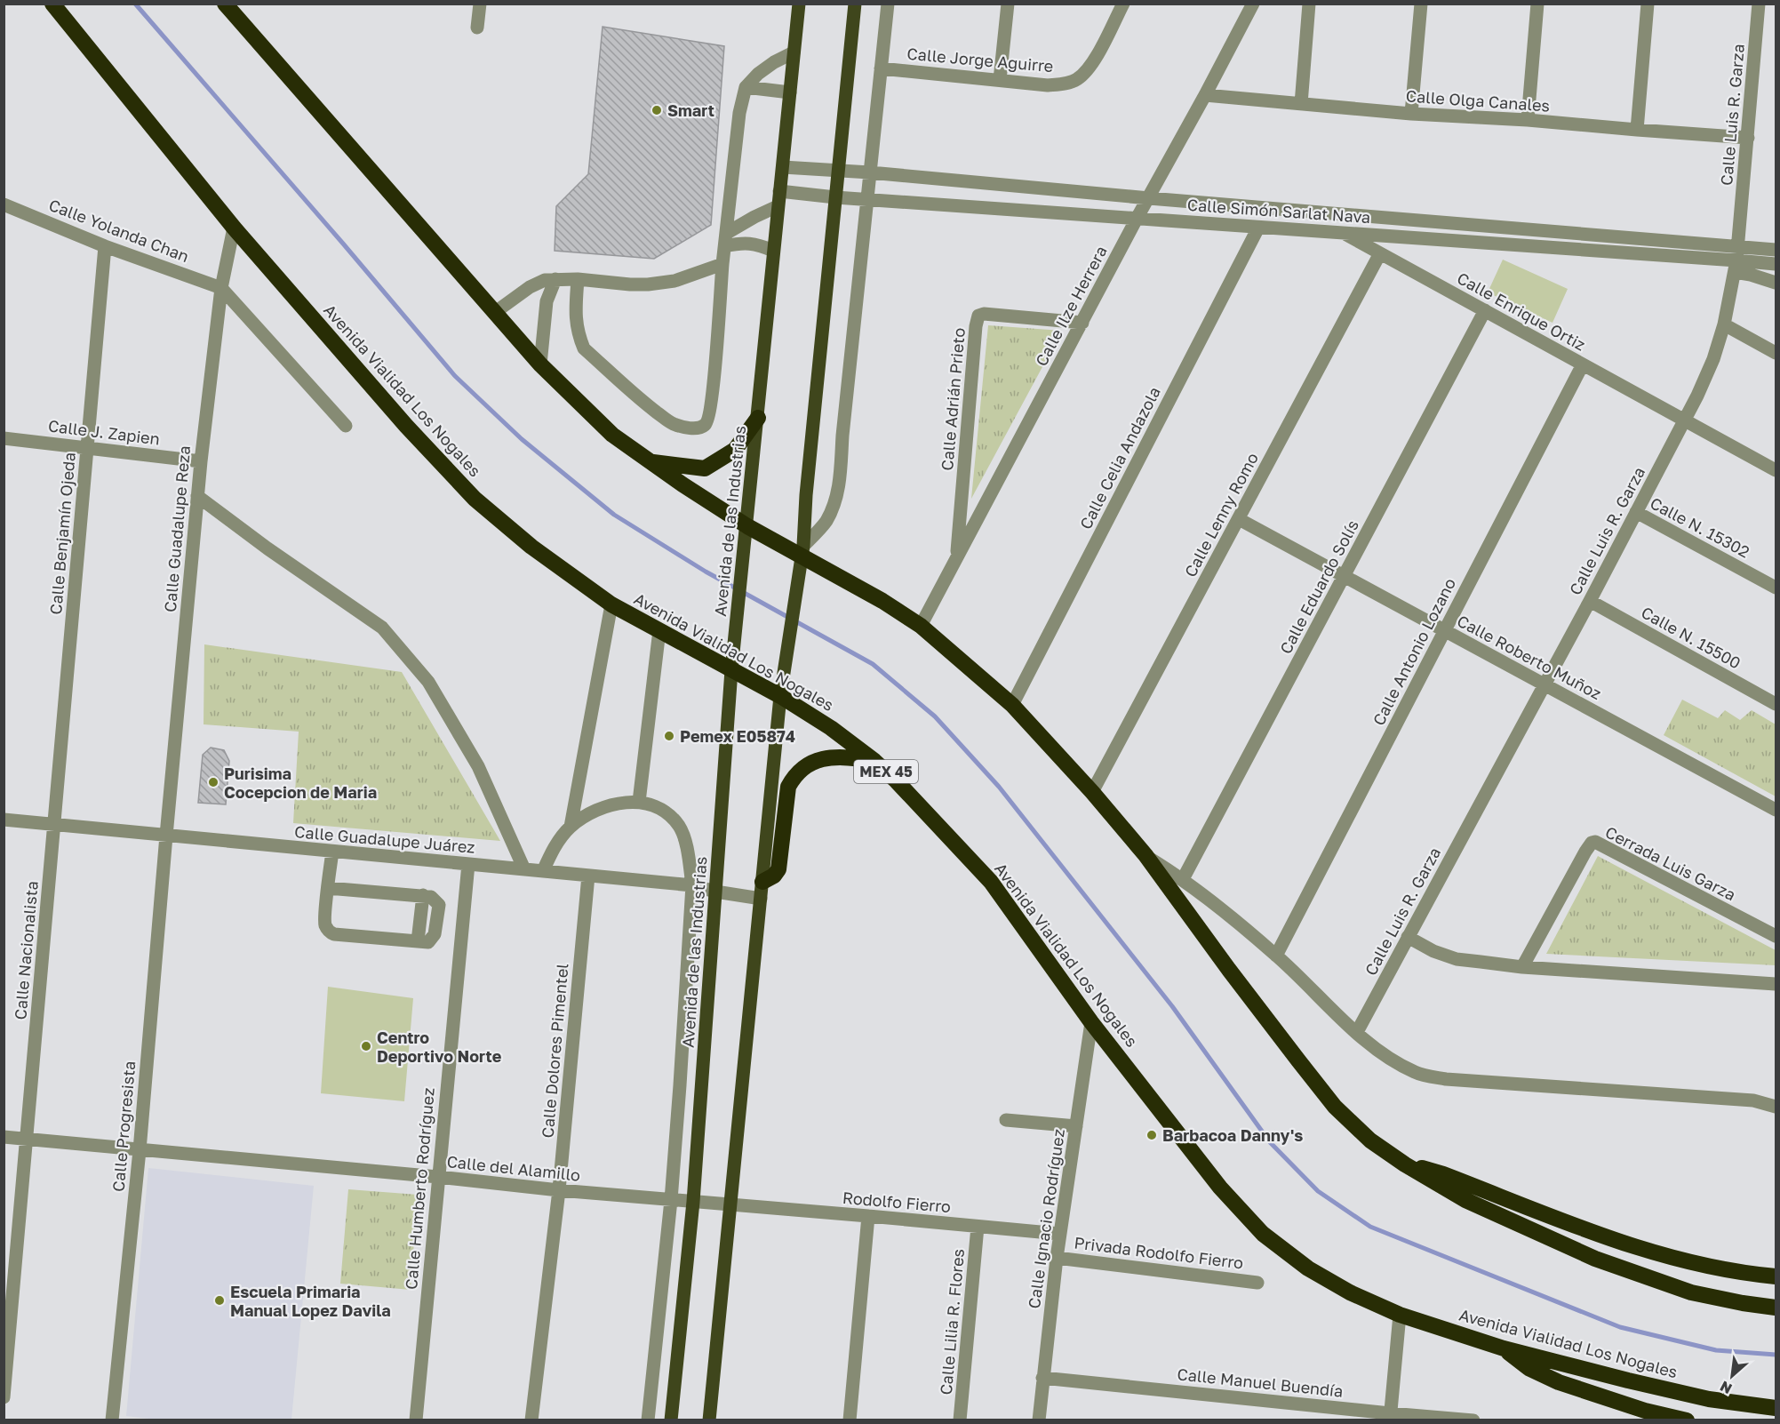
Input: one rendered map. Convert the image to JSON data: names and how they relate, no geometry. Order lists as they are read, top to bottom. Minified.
{"streets":{"highway":["Avenida Vialidad Los Nogales","MEX 45"],"main road":["Avenida de las Industrias"],"street":["Calle Jorge Aguirre","Calle Olga Canales","Calle Luis R. Garza","Calle Simón Sarlat Nava","Calle Yolanda Chan","Calle Ilze Herrera","Calle Enrique Ortiz","Calle Adrián Prieto","Calle J. Zapien","Calle Celia Andazola","Calle Lenny Romo","Calle N. 15302","Calle Guadalupe Reza","Calle Benjamín Ojeda","Calle Eduardo Solís","Calle N. 15500","Calle Antonio Lozano","Calle Roberto Muñoz","Calle Guadalupe Juárez","Cerrada Luis Garza","Calle Nacionalista","Calle Dolores Pimentel","Calle Progresista","Calle del Alamillo","Calle Humberto Rodríguez","Rodolfo Fierro","Calle Ignacio Rodríguez","Privada Rodolfo Fierro","Calle Lilia R. Flores","Calle Manuel Buendía"]},"crossings":[["Calle Olga Canales","Calle Luis R. Garza"],["Calle Olga Canales","Calle Ilze Herrera"],["Calle Luis R. Garza","Calle Simón Sarlat Nava"],["Calle Luis R. Garza","Calle Enrique Ortiz"],["Calle Luis R. Garza","Calle N. 15302"],["Calle Luis R. Garza","Calle N. 15500"],["Calle Luis R. Garza","Calle Roberto Muñoz"],["Calle Simón Sarlat Nava","Calle Ilze Herrera"],["Calle Simón Sarlat Nava","Calle Enrique Ortiz"],["Calle Simón Sarlat Nava","Calle Celia Andazola"],["Calle Simón Sarlat Nava","Avenida de las Industrias"],["Calle Yolanda Chan","Calle Guadalupe Reza"],["Calle Yolanda Chan","Calle Benjamín Ojeda"],["Calle Ilze Herrera","Calle Adrián Prieto"],["Calle Enrique Ortiz","Calle Lenny Romo"],["Calle Enrique Ortiz","Calle Eduardo Solís"],["Calle Enrique Ortiz","Calle Antonio Lozano"],["Avenida Vialidad Los Nogales","Avenida de las Industrias"],["Avenida Vialidad Los Nogales","Calle Guadalupe Reza"],["Avenida Vialidad Los Nogales","Calle Ignacio Rodríguez"],["Calle J. Zapien","Calle Guadalupe Reza"],["Calle J. Zapien","Calle Benjamín Ojeda"],["Calle Lenny Romo","Calle Roberto Muñoz"],["Avenida de las Industrias","Calle Guadalupe Juárez"],["Avenida de las Industrias","Calle del Alamillo"],["Calle Guadalupe Reza","Calle Guadalupe Juárez"],["Calle Guadalupe Reza","Calle Progresista"],["Calle Benjamín Ojeda","Calle Guadalupe Juárez"],["Calle Benjamín Ojeda","Calle Nacionalista"],["Calle Eduardo Solís","Calle Roberto Muñoz"],["Calle Antonio Lozano","Calle Roberto Muñoz"],["Calle Guadalupe Juárez","Calle Nacionalista"],["Calle Guadalupe Juárez","Calle Dolores Pimentel"],["Calle Guadalupe Juárez","Calle Progresista"],["Calle Guadalupe Juárez","Calle Humberto Rodríguez"],["Calle Nacionalista","Calle del Alamillo"],["Calle Dolores Pimentel","Calle del Alamillo"],["Calle Progresista","Calle del Alamillo"],["Calle del Alamillo","Calle Humberto Rodríguez"],["Rodolfo Fierro","Calle Ignacio Rodríguez"],["Rodolfo Fierro","Calle Lilia R. Flores"],["Calle Ignacio Rodríguez","Privada Rodolfo Fierro"],["Calle Ignacio Rodríguez","Calle Manuel Buendía"]],"places":["Smart","Pemex E05874","Purisima Cocepcion de Maria","Centro Deportivo Norte","Barbacoa Danny's","Escuela Primaria Manual Lopez Davila"],"north":"bottom left"}
